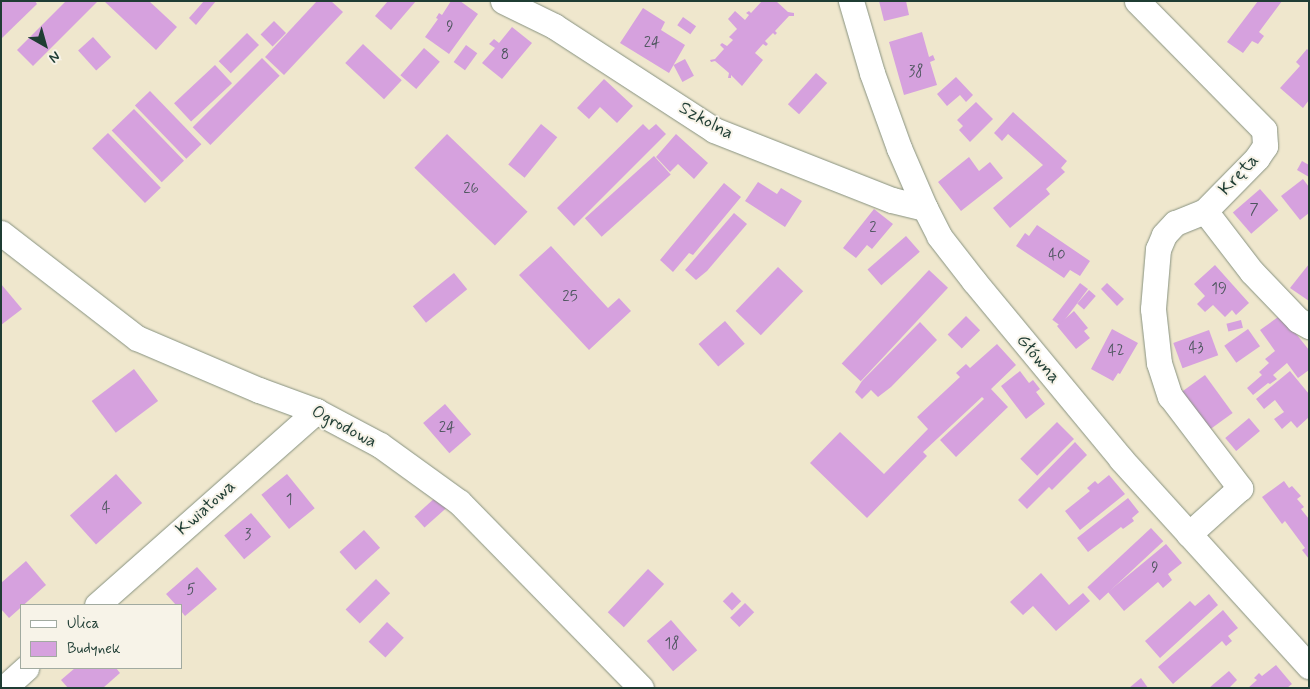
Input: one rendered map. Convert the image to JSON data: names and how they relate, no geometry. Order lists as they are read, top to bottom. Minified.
{"streets":{"street":["Szkolna","Kręta","Główna","Ogrodowa","Kwiatowa"]},"crossings":[["Szkolna","Główna"],["Ogrodowa","Kwiatowa"]],"house_numbers":["9","24","8","38","26","7","2","40","19","25","43","42","24","1","4","3","9","5","18"],"legend":["Ulica","Budynek"],"north":"bottom right"}
